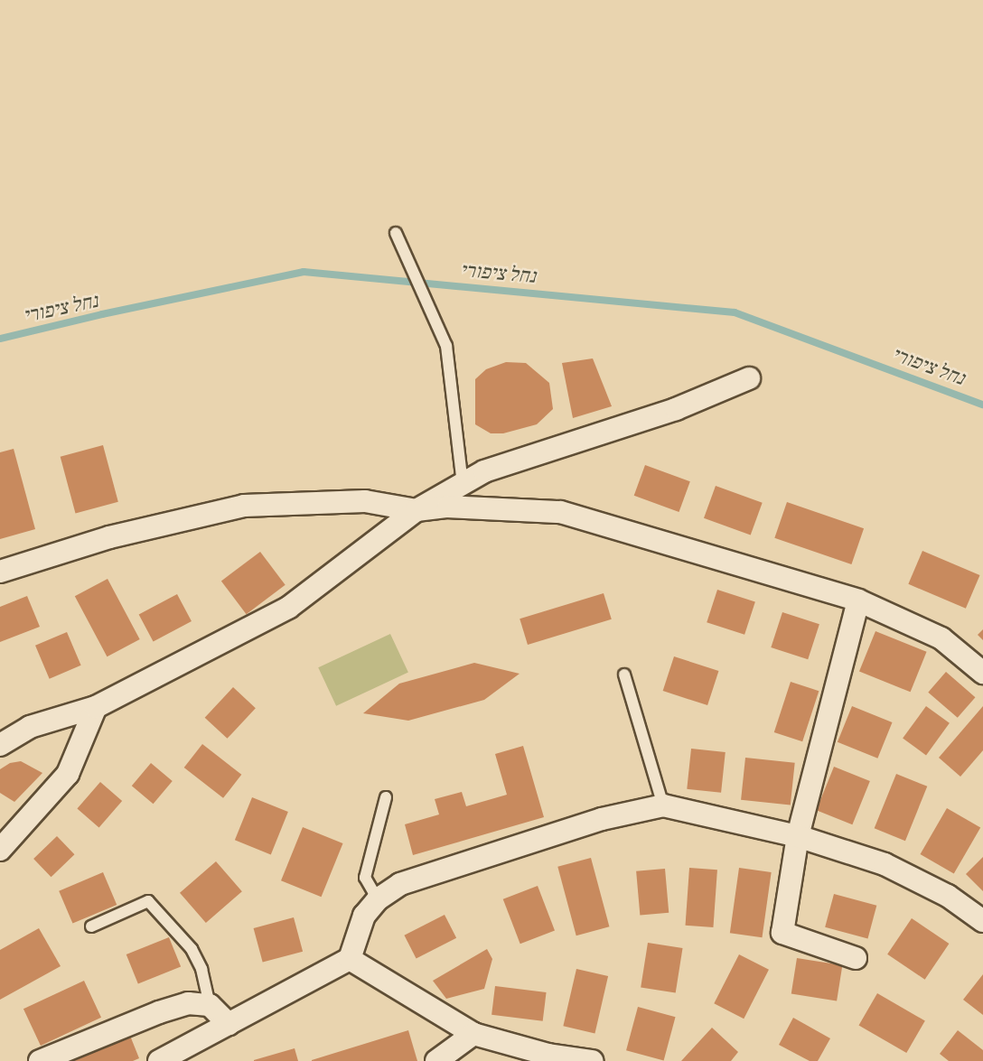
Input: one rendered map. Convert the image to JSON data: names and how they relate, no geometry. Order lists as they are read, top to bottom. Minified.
{"water":["נחל ציפורי"]}
